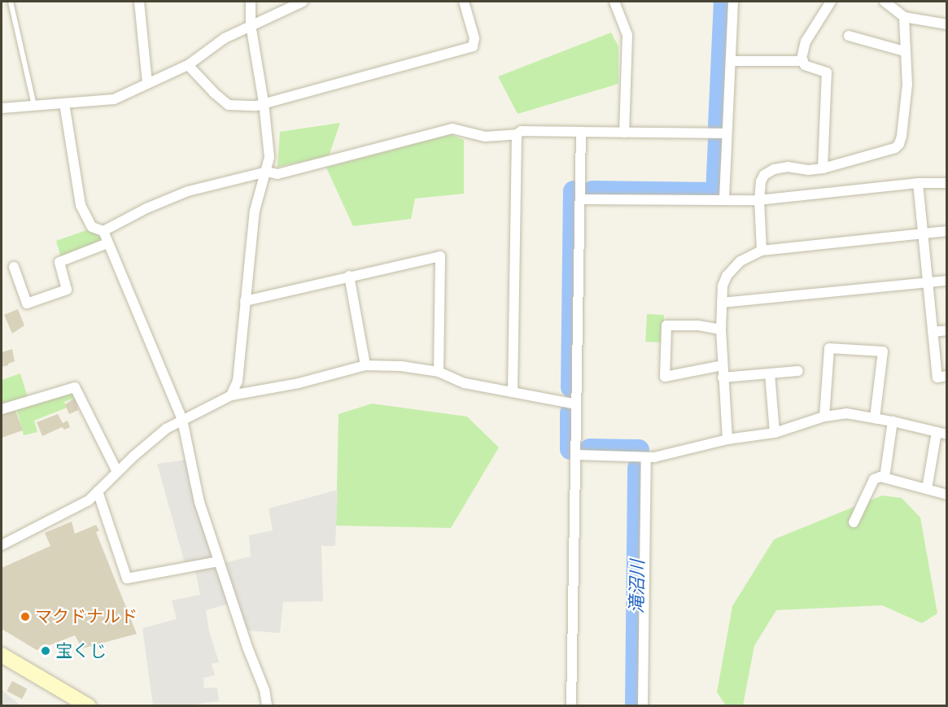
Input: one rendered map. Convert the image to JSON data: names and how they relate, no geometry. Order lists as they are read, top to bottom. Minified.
{"water":["滝沼川"],"places":["マクドナルド","宝くじ"]}
